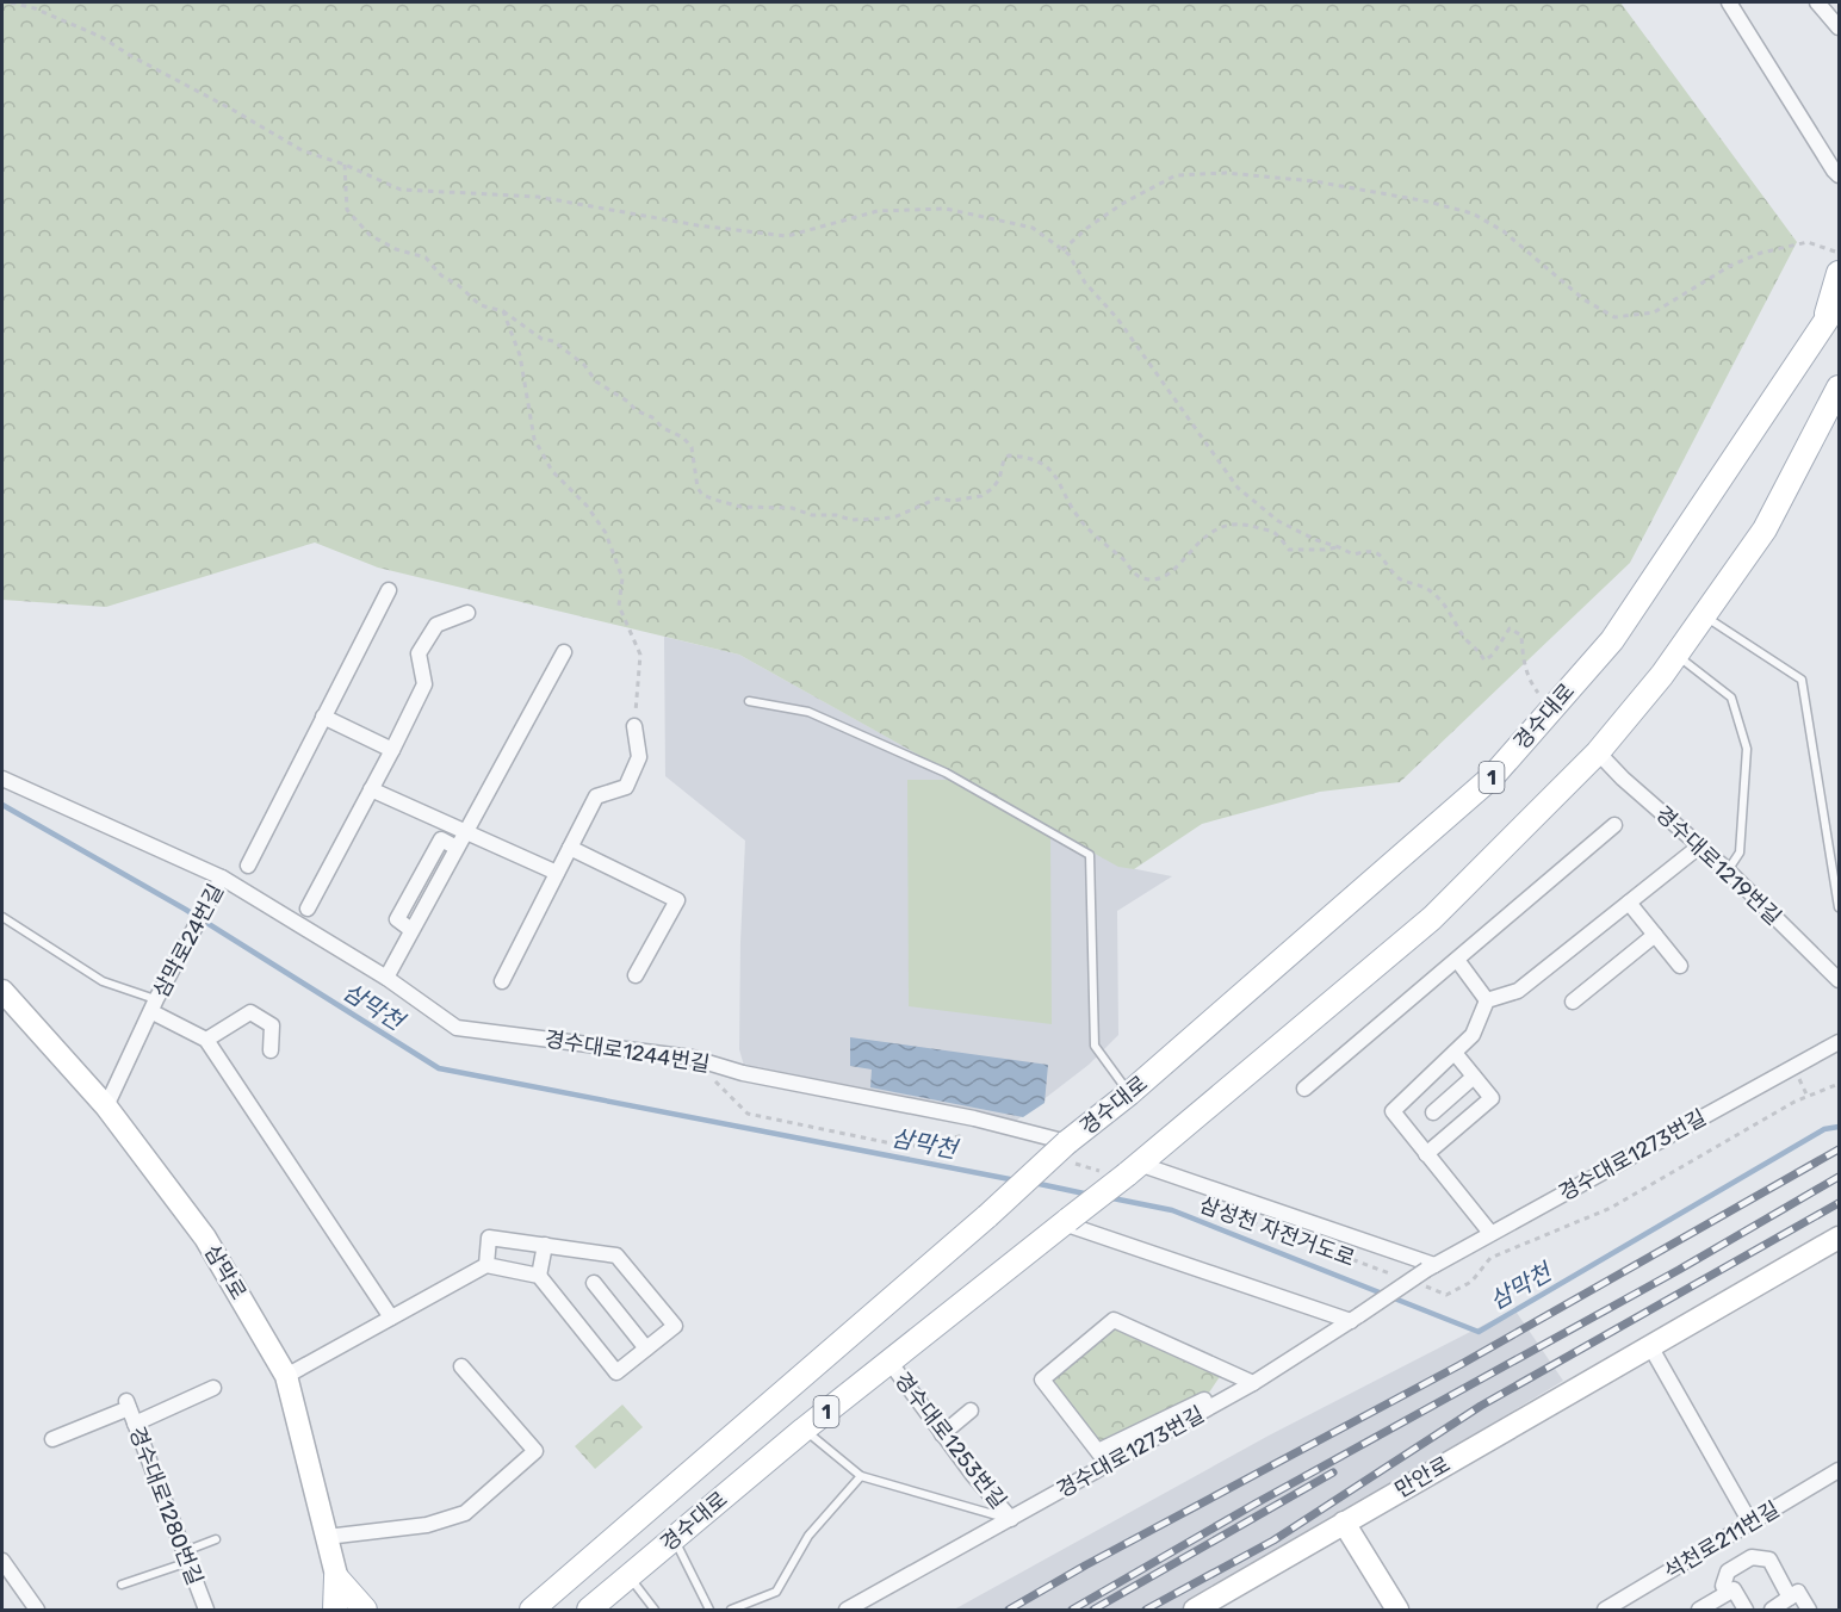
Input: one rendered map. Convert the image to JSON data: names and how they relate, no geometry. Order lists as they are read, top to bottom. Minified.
{"streets":{"main road":["경수대로","1"],"street":["경수대로1219번길","삼막로24번길","경수대로1244번길","경수대로1273번길","삼막로","경수대로1253번길","만안로","경수대로1280번길","석천로211번길"],"path":["삼성천 자전거도로"]},"crossings":[["경수대로","1"],["경수대로","경수대로1244번길"],["경수대로","경수대로1253번길"],["1","경수대로1219번길"],["삼막로24번길","경수대로1244번길"],["삼막로24번길","삼막로"],["경수대로1273번길","경수대로1253번길"]],"water":["삼막천"]}
